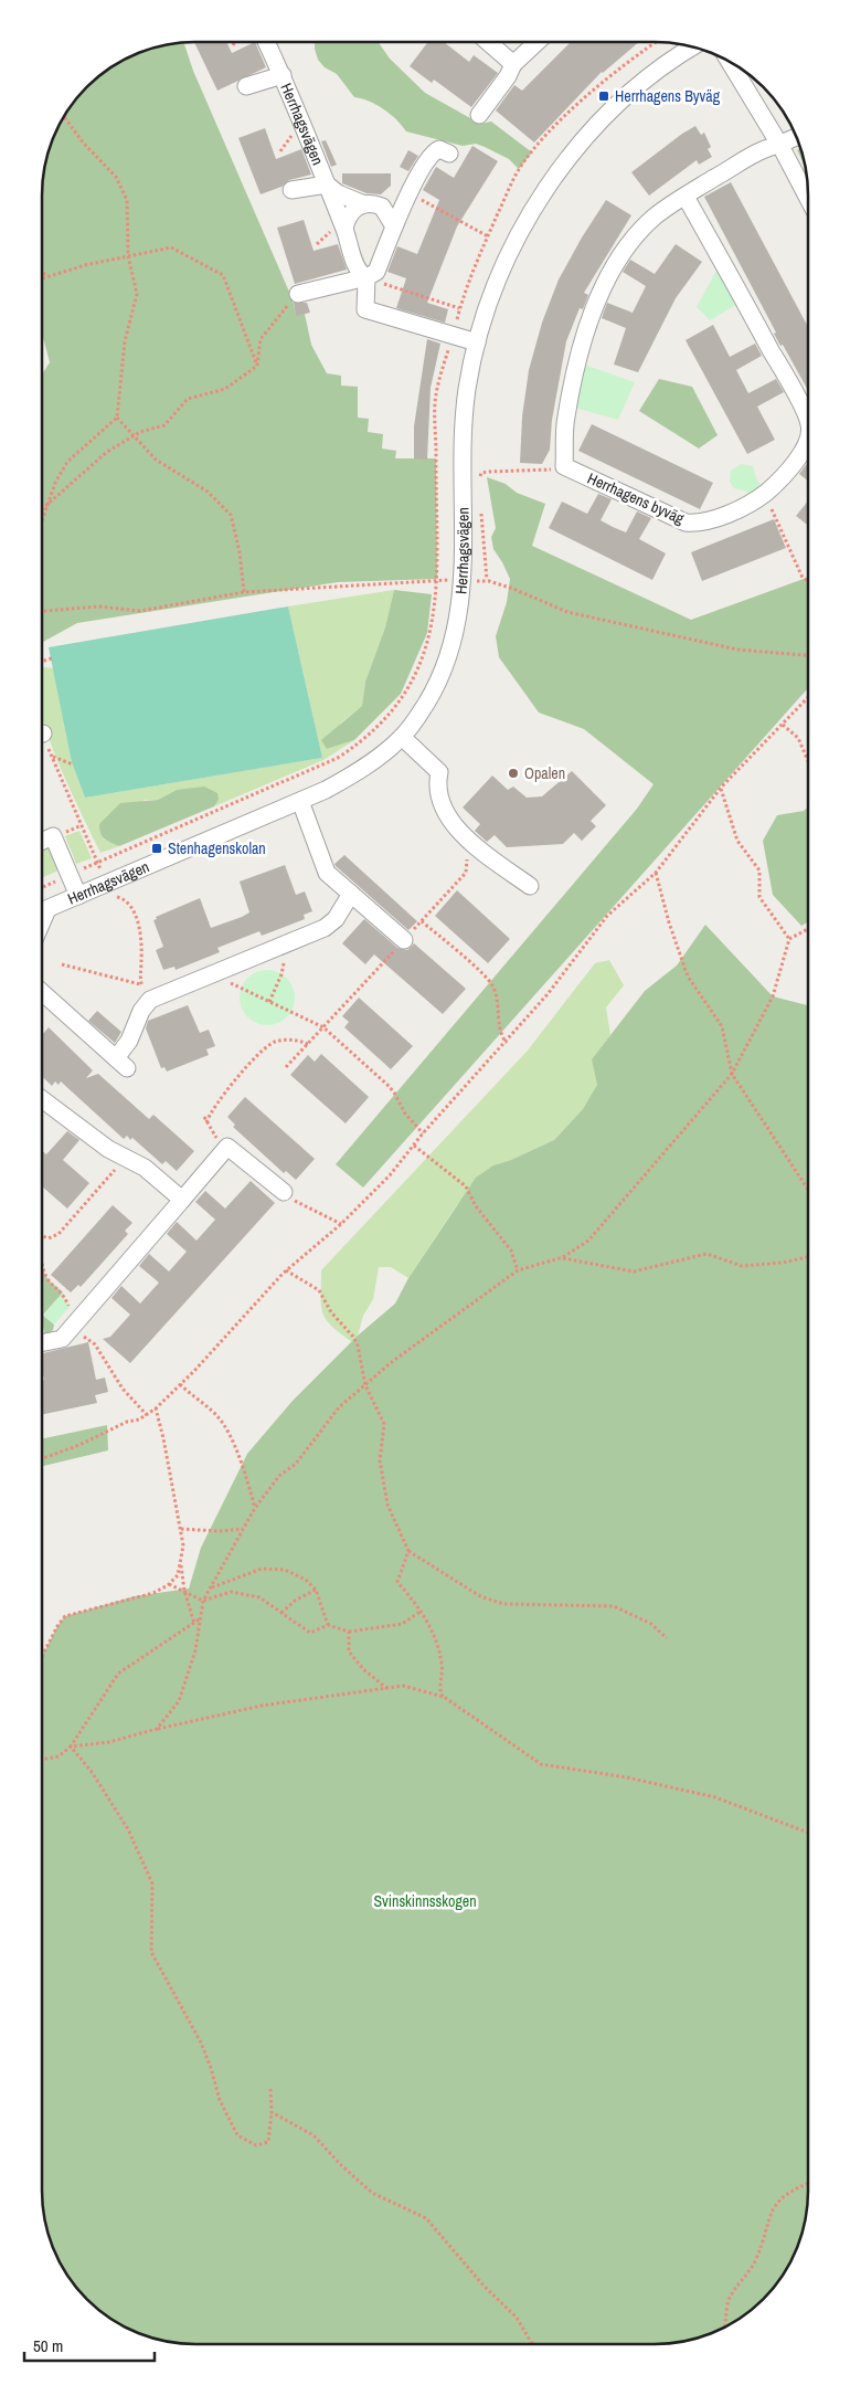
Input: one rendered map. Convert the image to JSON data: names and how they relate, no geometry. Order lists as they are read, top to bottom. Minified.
{"streets":{"street":["Herrhagsvägen","Herrhagens byväg"]},"parks":["Svinskinnsskogen"],"places":{"transit":["Herrhagens Byväg","Stenhagenskolan"],"other":["Opalen"]},"scale_bar":"50 m"}
